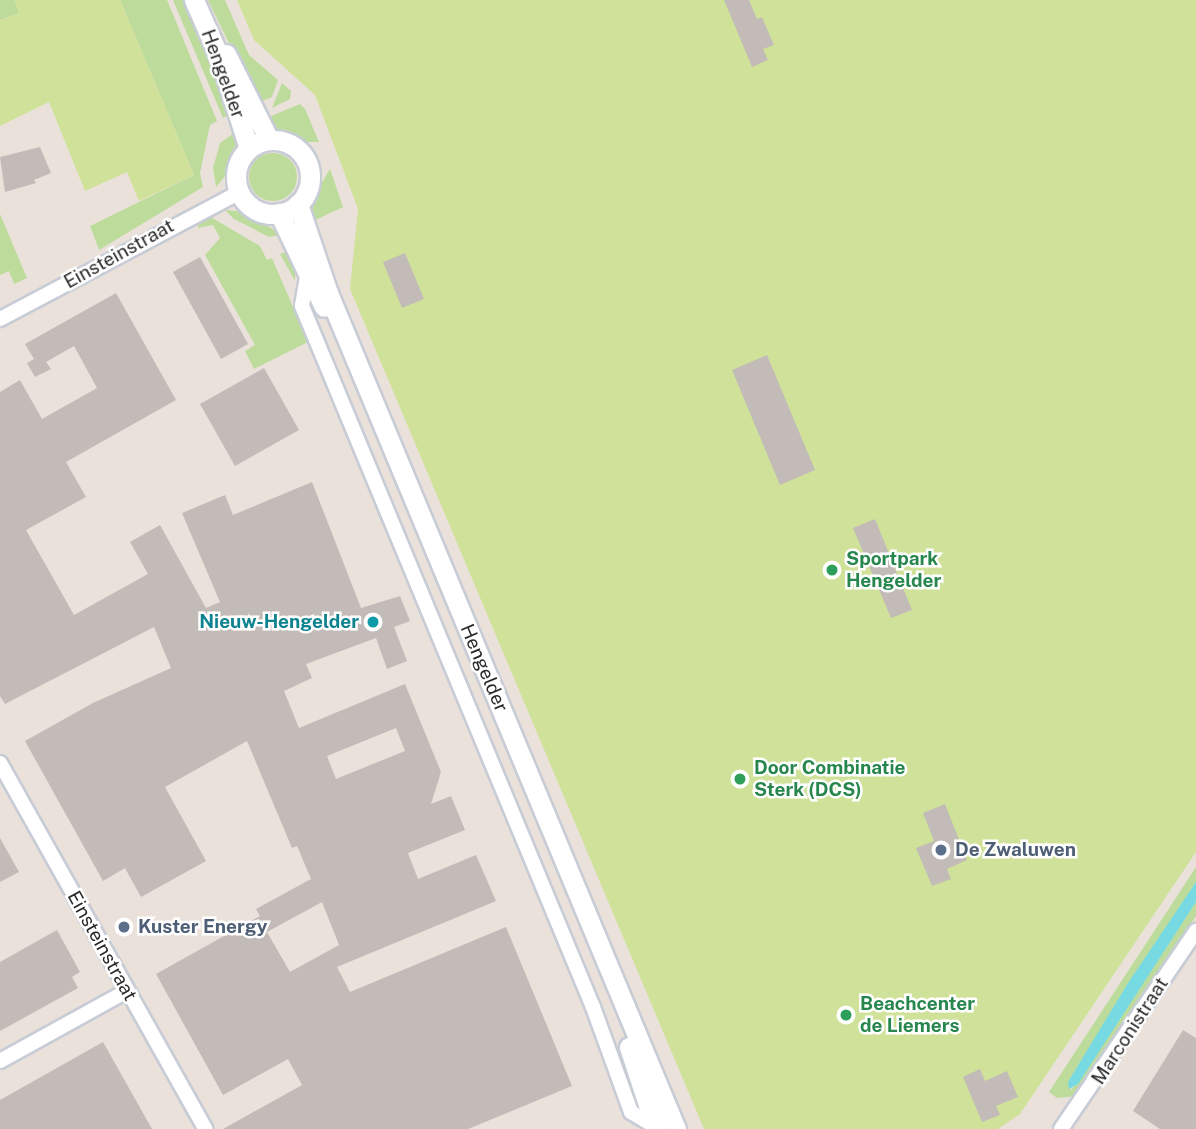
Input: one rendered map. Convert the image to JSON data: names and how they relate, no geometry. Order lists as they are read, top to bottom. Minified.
{"streets":{"main road":["Hengelder"],"street":["Einsteinstraat","Marconistraat"]},"crossings":[["Hengelder","Einsteinstraat"]],"places":["Sportpark Hengelder","Nieuw-Hengelder","Door Combinatie Sterk (DCS)","De Zwaluwen","Kuster Energy","Beachcenter de Liemers"]}
